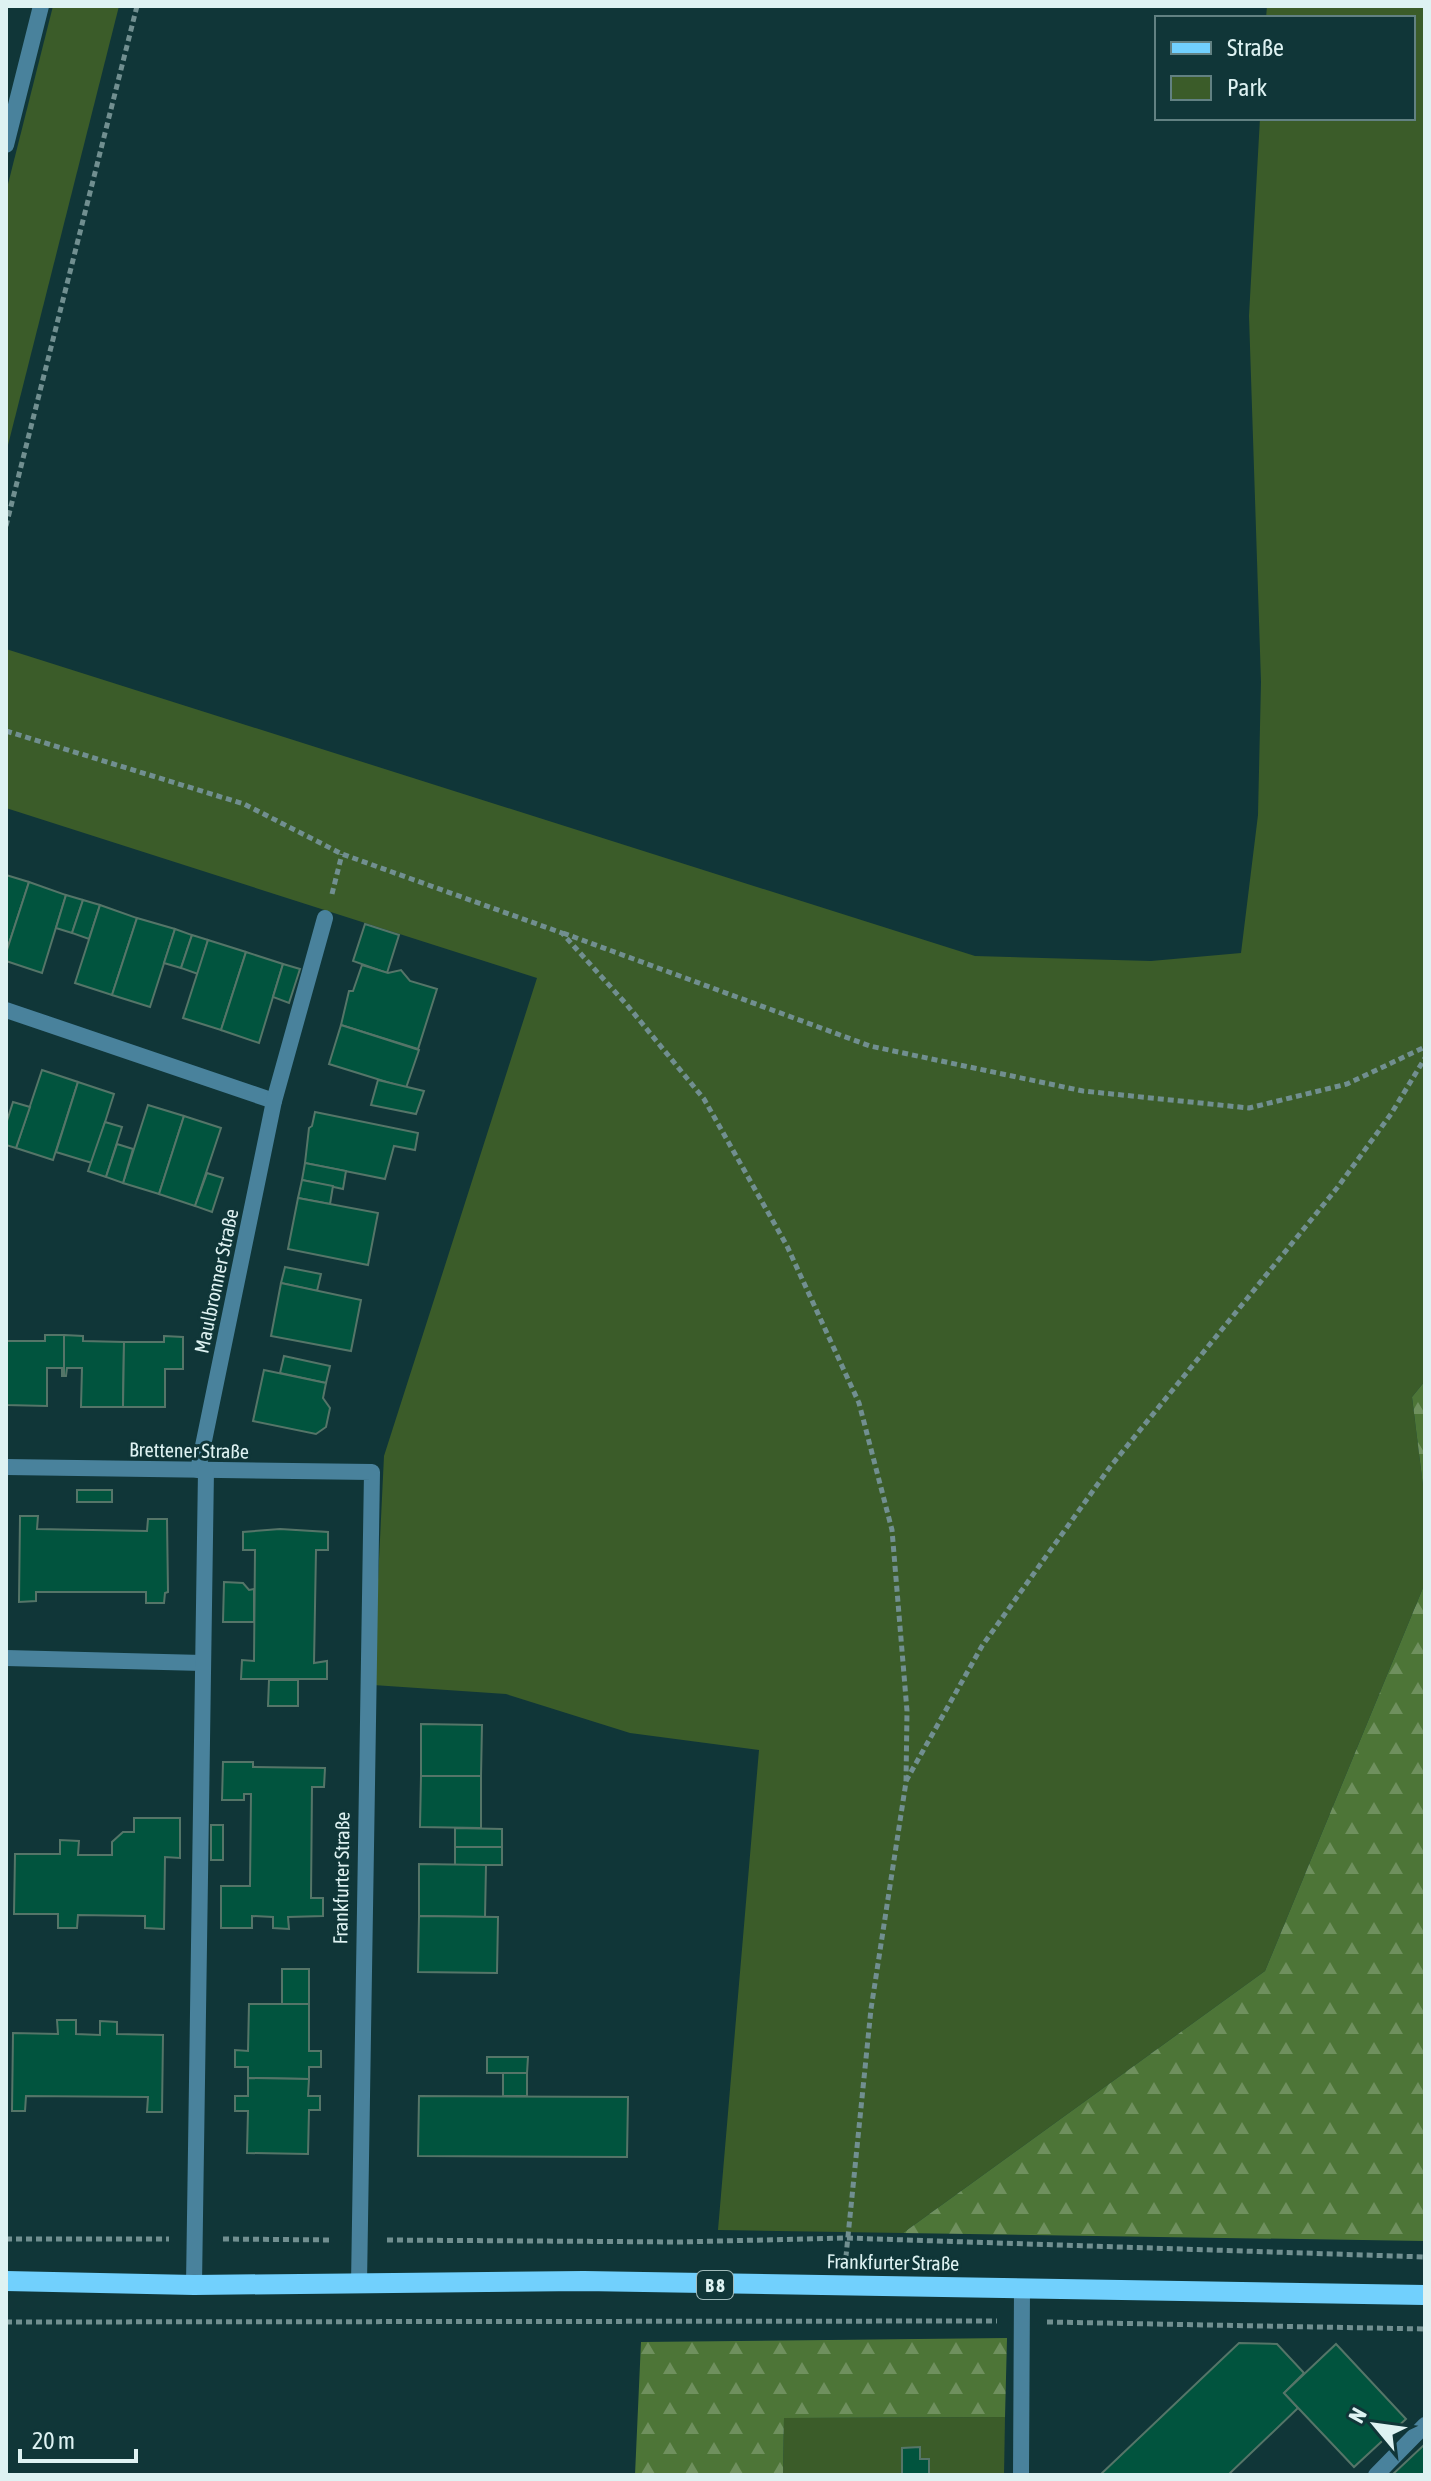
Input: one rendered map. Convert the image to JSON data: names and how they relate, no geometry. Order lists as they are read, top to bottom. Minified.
{"streets":{"main road":["Frankfurter Straße","B 8"],"street":["Maulbronner Straße","Brettener Straße"]},"crossings":[["Maulbronner Straße","Brettener Straße"],["Brettener Straße","Frankfurter Straße"]],"legend":["Straße","Park"],"scale_bar":"20 m","north":"top left"}
